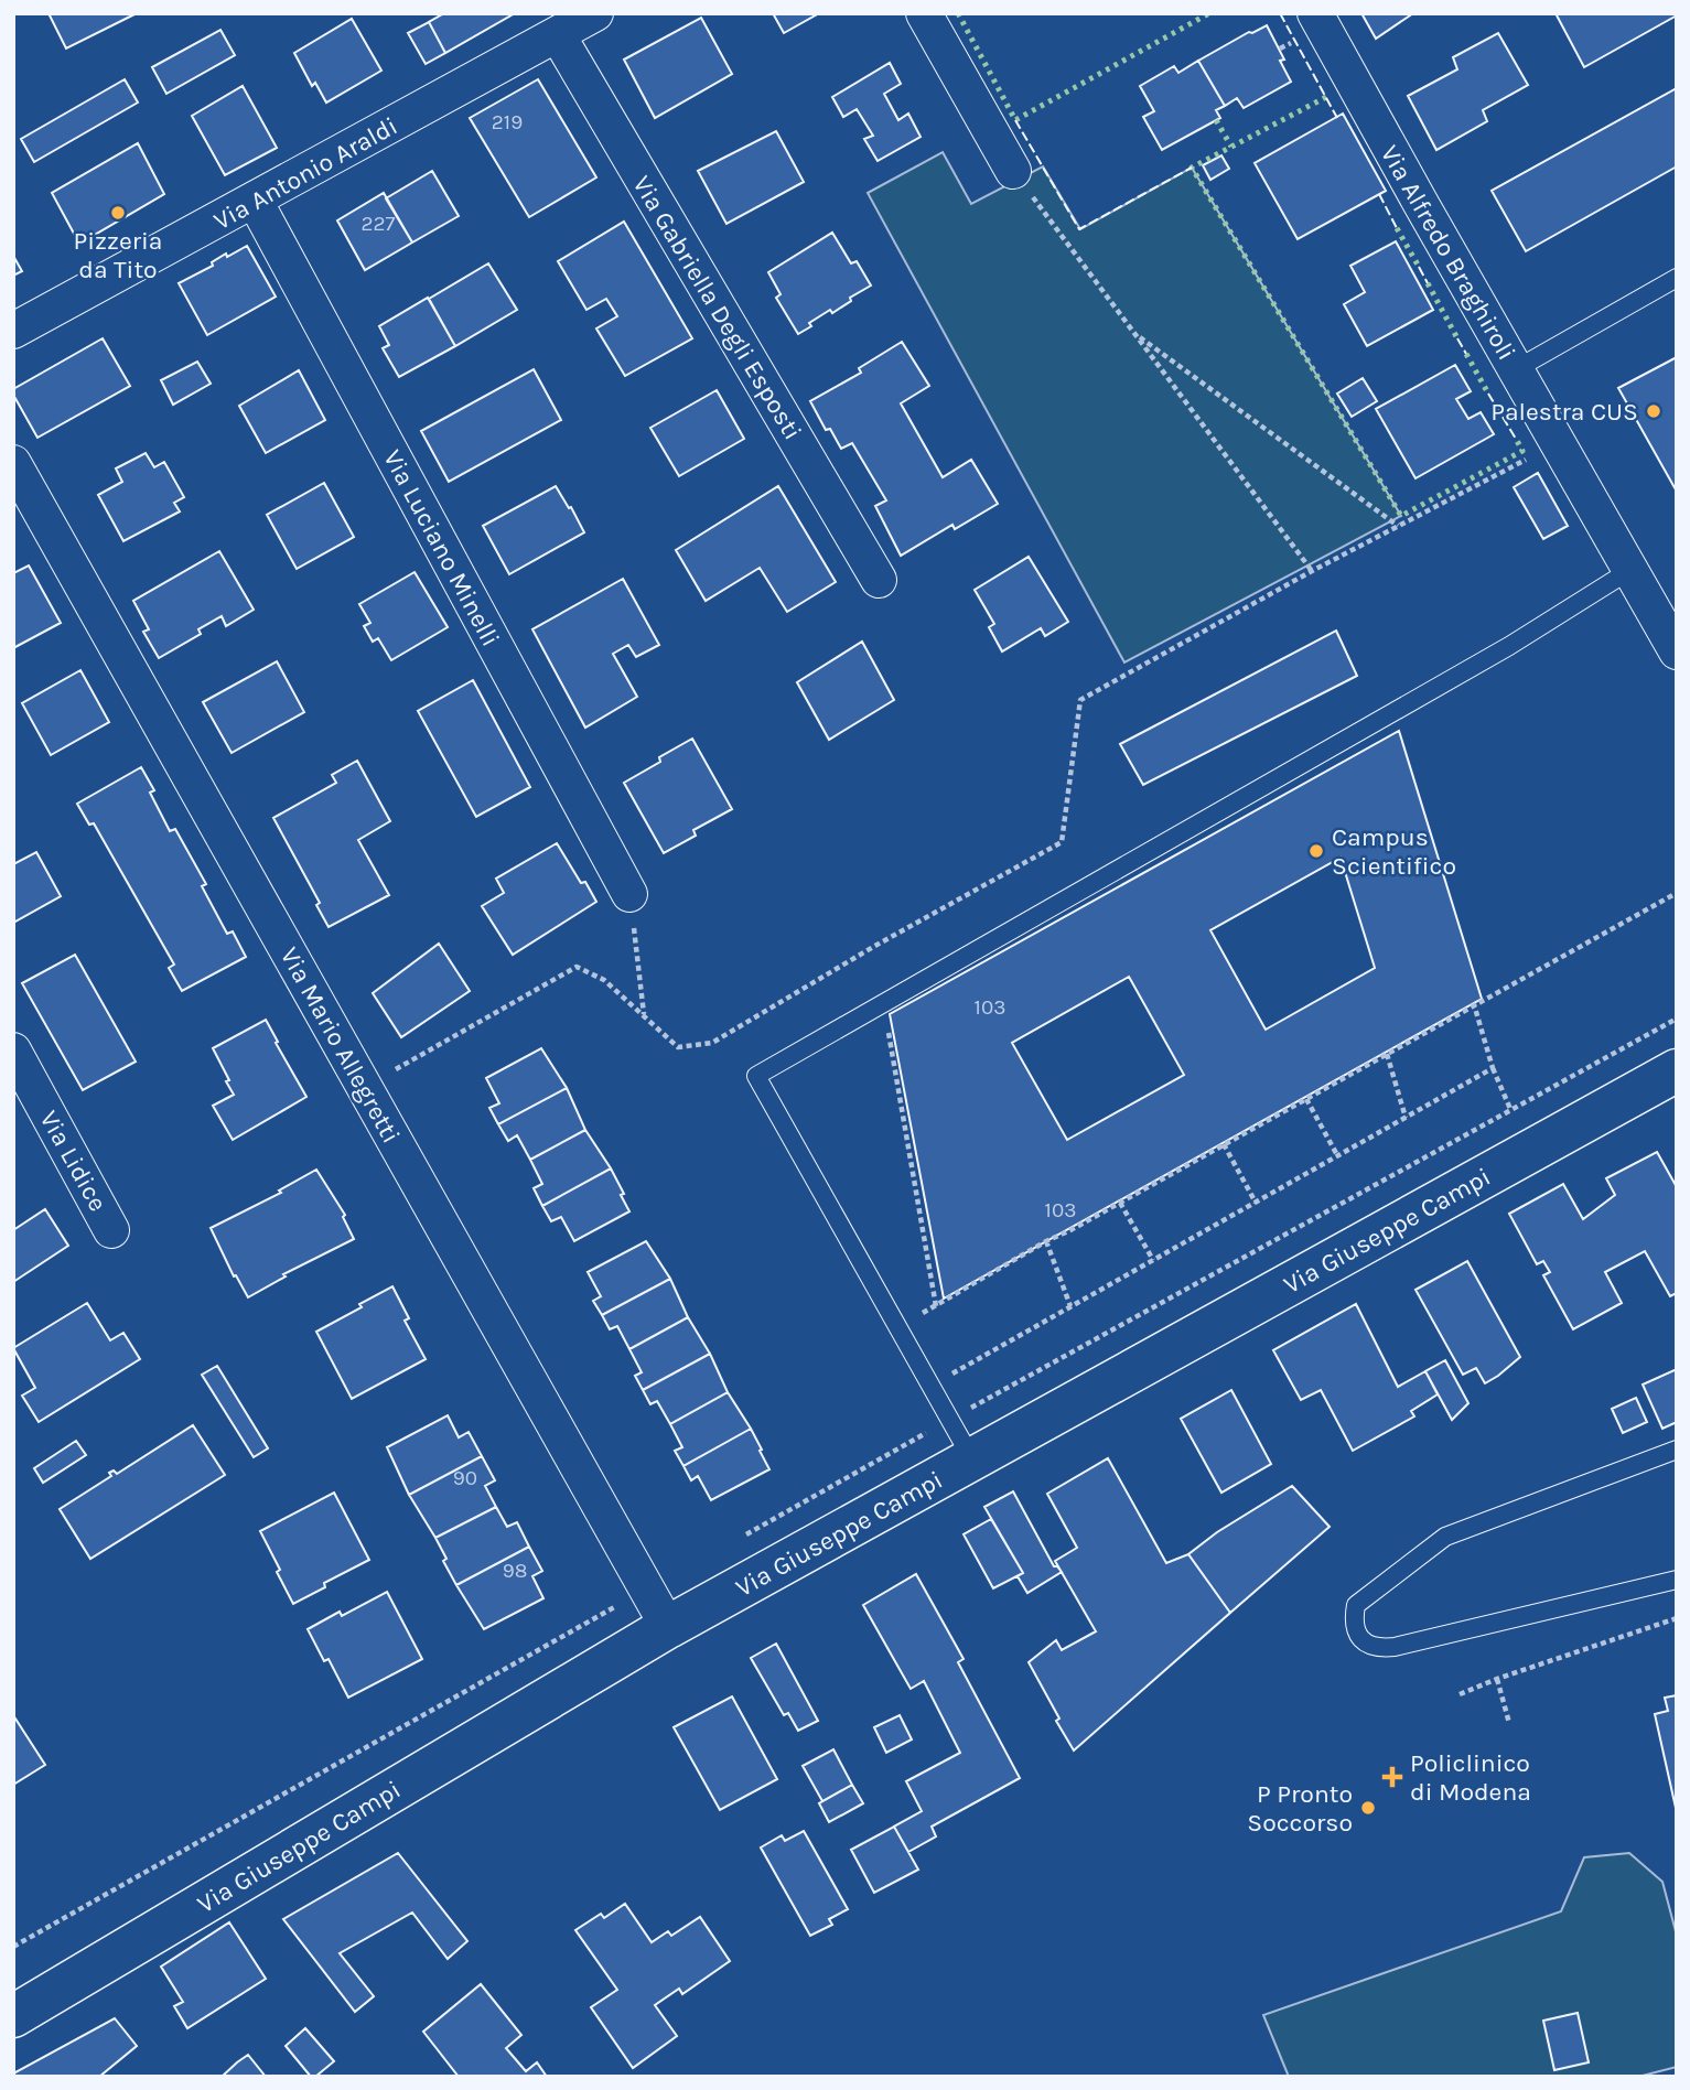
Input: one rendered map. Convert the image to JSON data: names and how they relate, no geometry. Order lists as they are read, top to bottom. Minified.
{"streets":{"street":["Via Antonio Araldi","Via Alfredo Braghiroli","Via Gabriella Degli Esposti","Via Luciano Minelli","Via Mario Allegretti","Via Lidice","Via Giuseppe Campi"]},"crossings":[["Via Antonio Araldi","Via Gabriella Degli Esposti"],["Via Antonio Araldi","Via Luciano Minelli"],["Via Mario Allegretti","Via Giuseppe Campi"]],"places":{"other":["Pizzeria da Tito","Palestra CUS","Campus Scientifico","P Pronto Soccorso"],"health":["Policlinico di Modena"]},"house_numbers":["219","227","103","103","90","98"]}
